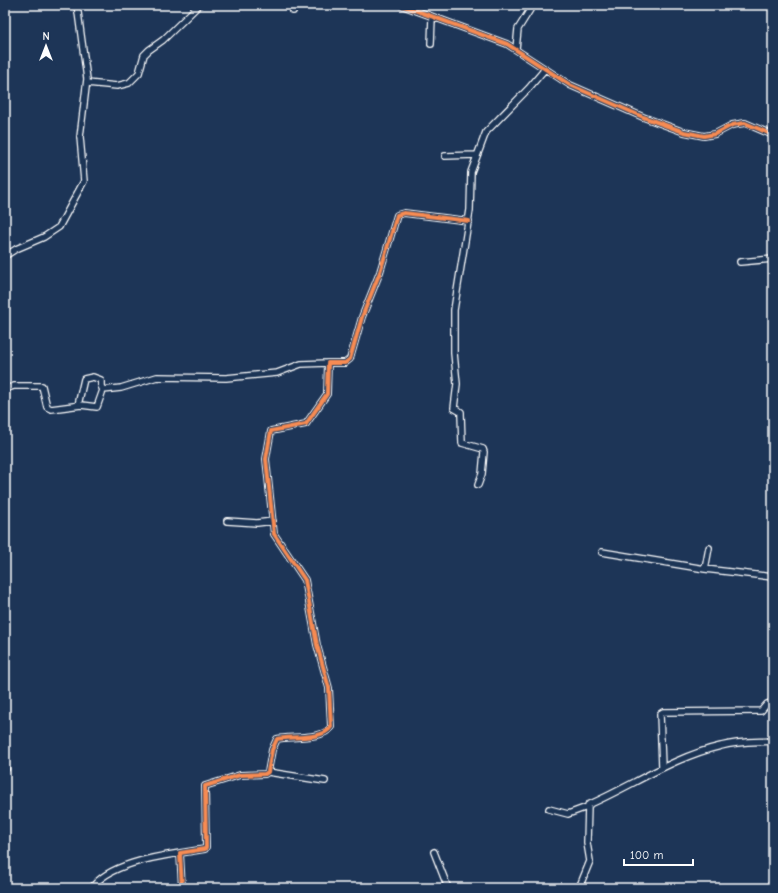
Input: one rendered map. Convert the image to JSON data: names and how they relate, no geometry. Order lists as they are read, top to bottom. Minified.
{"scale_bar":"100 m","north":"top"}
